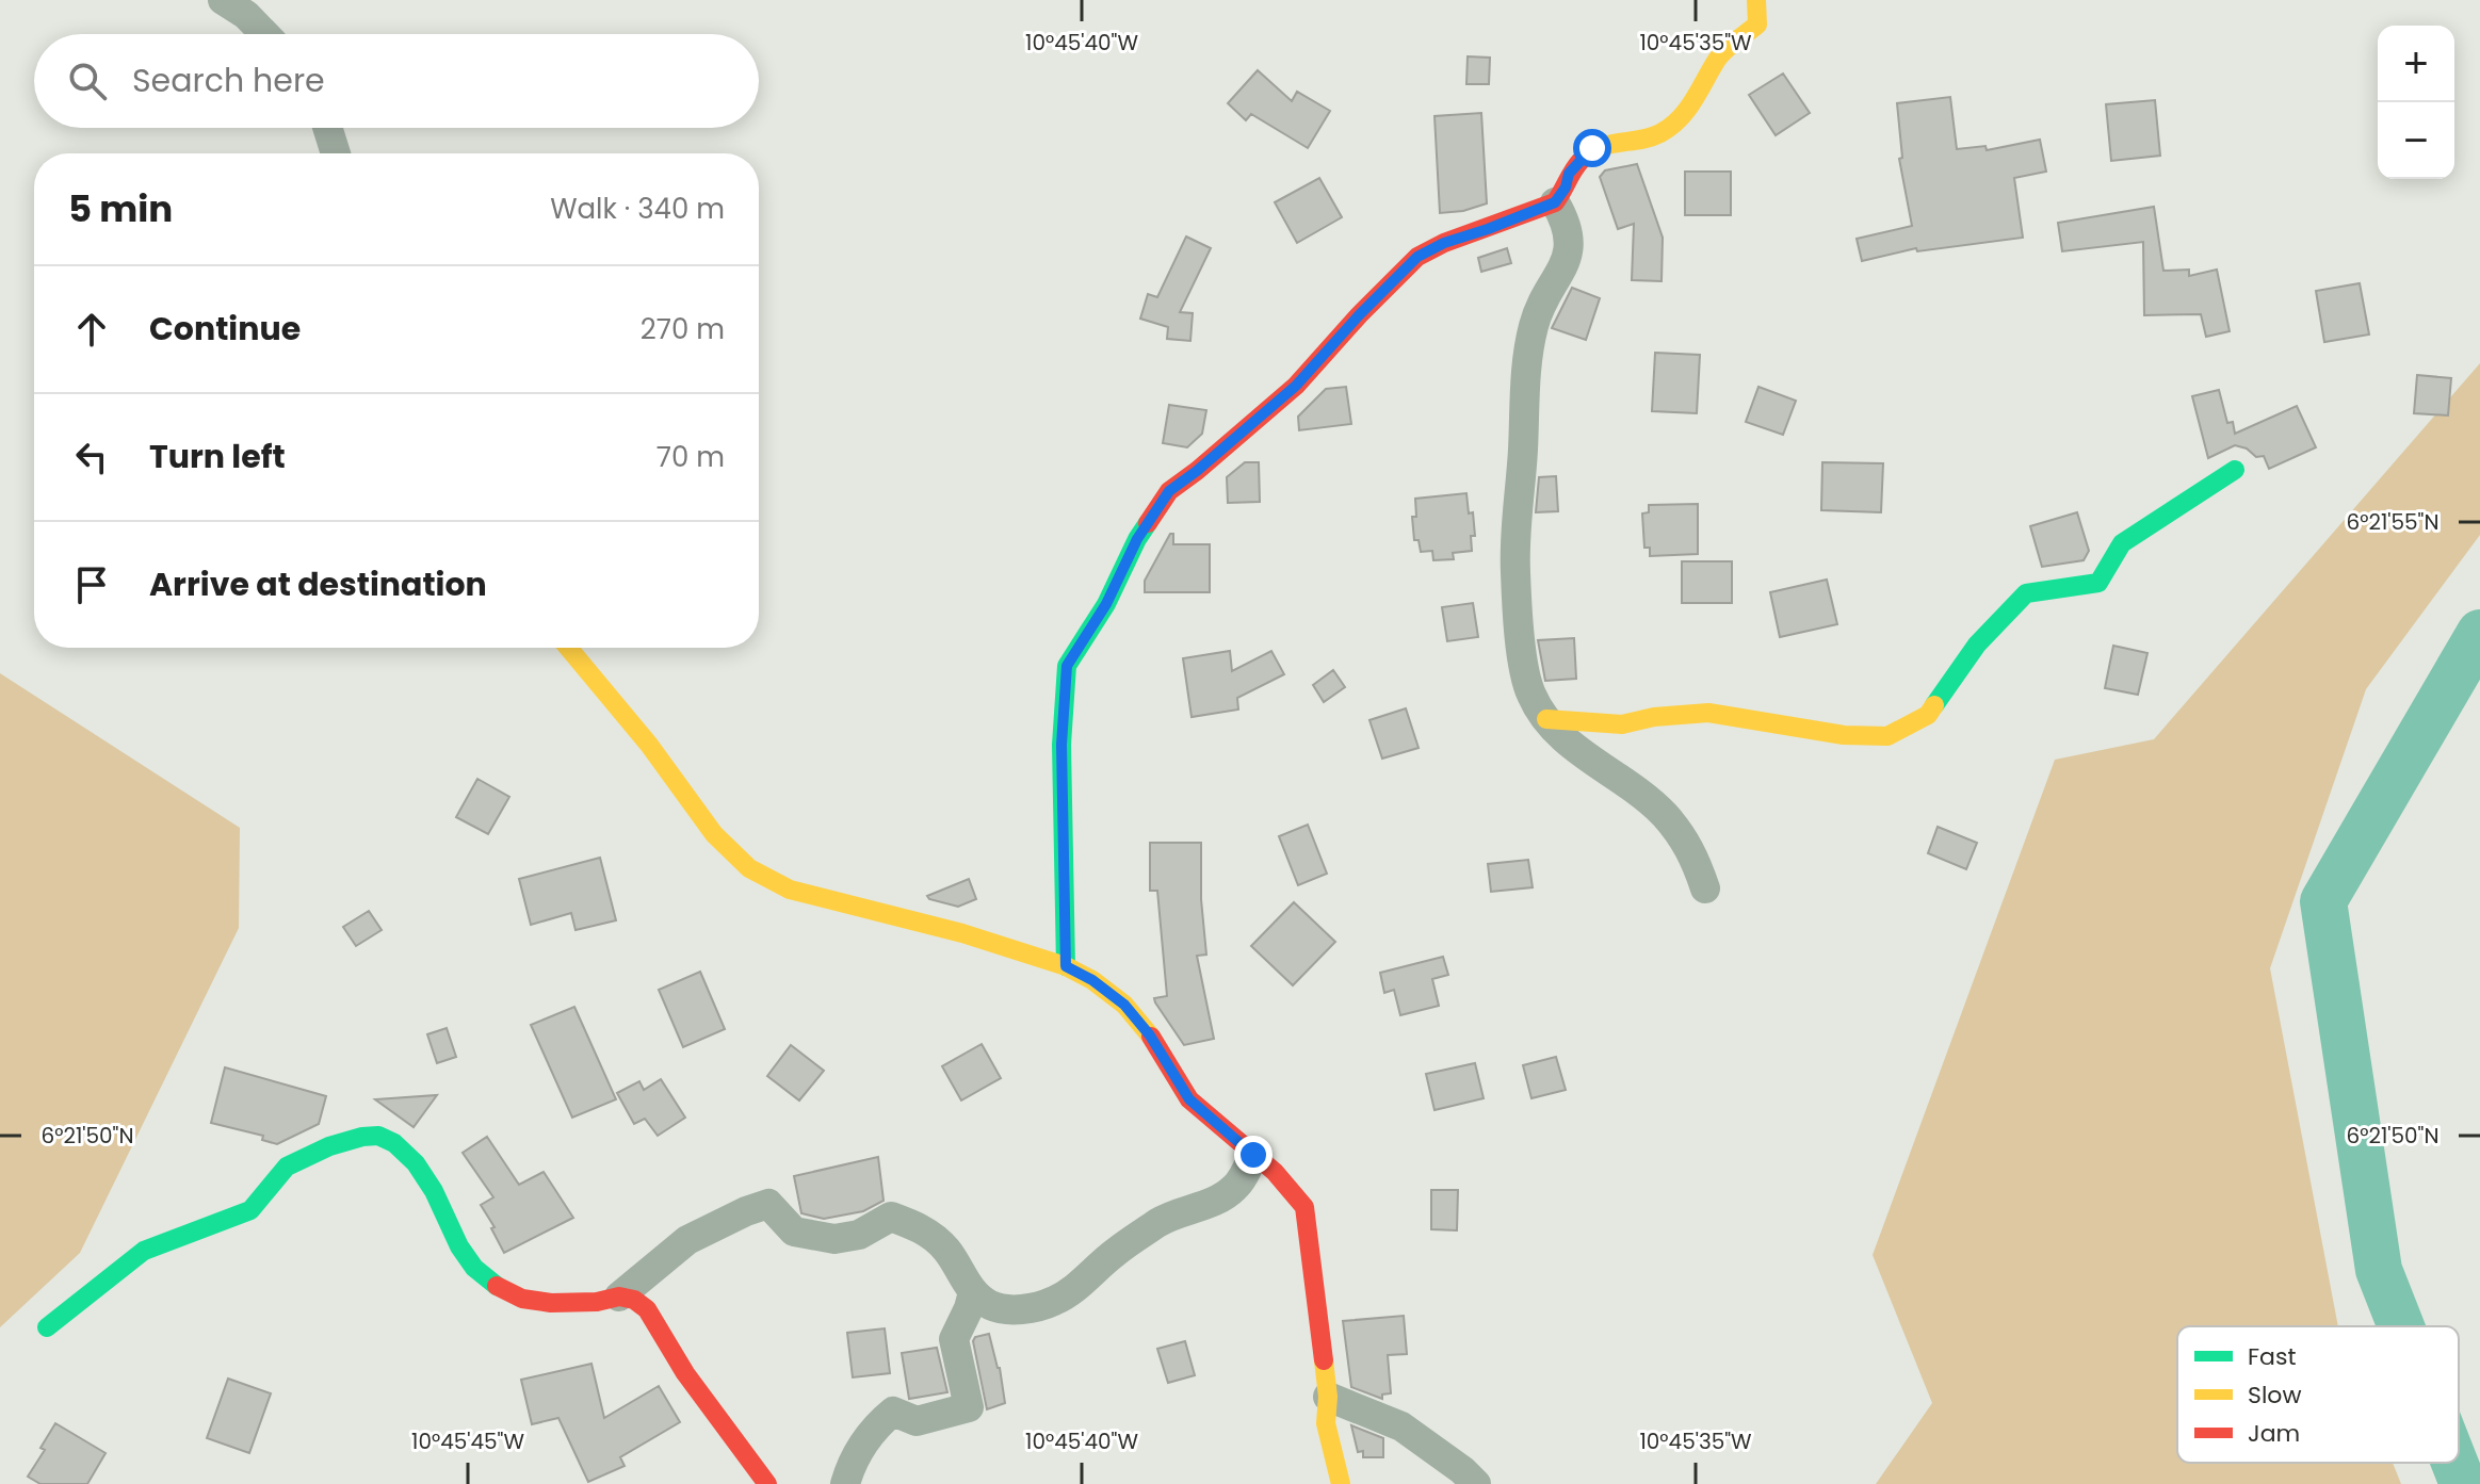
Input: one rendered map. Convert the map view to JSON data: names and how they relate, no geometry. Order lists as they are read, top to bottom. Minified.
{"legend":["Fast","Slow","Jam"],"page":{"map_buttons":["+","−"],"search":"Search here","heading":["5 min","Walk · 340 m"],"list":[["Continue","270 m"],["Turn left","70 m"],"Arrive at destination"]},"coordinates":["10°45'40\"W","10°45'35\"W","6°21'55\"N","6°21'50\"N","10°45'45\"W"]}
